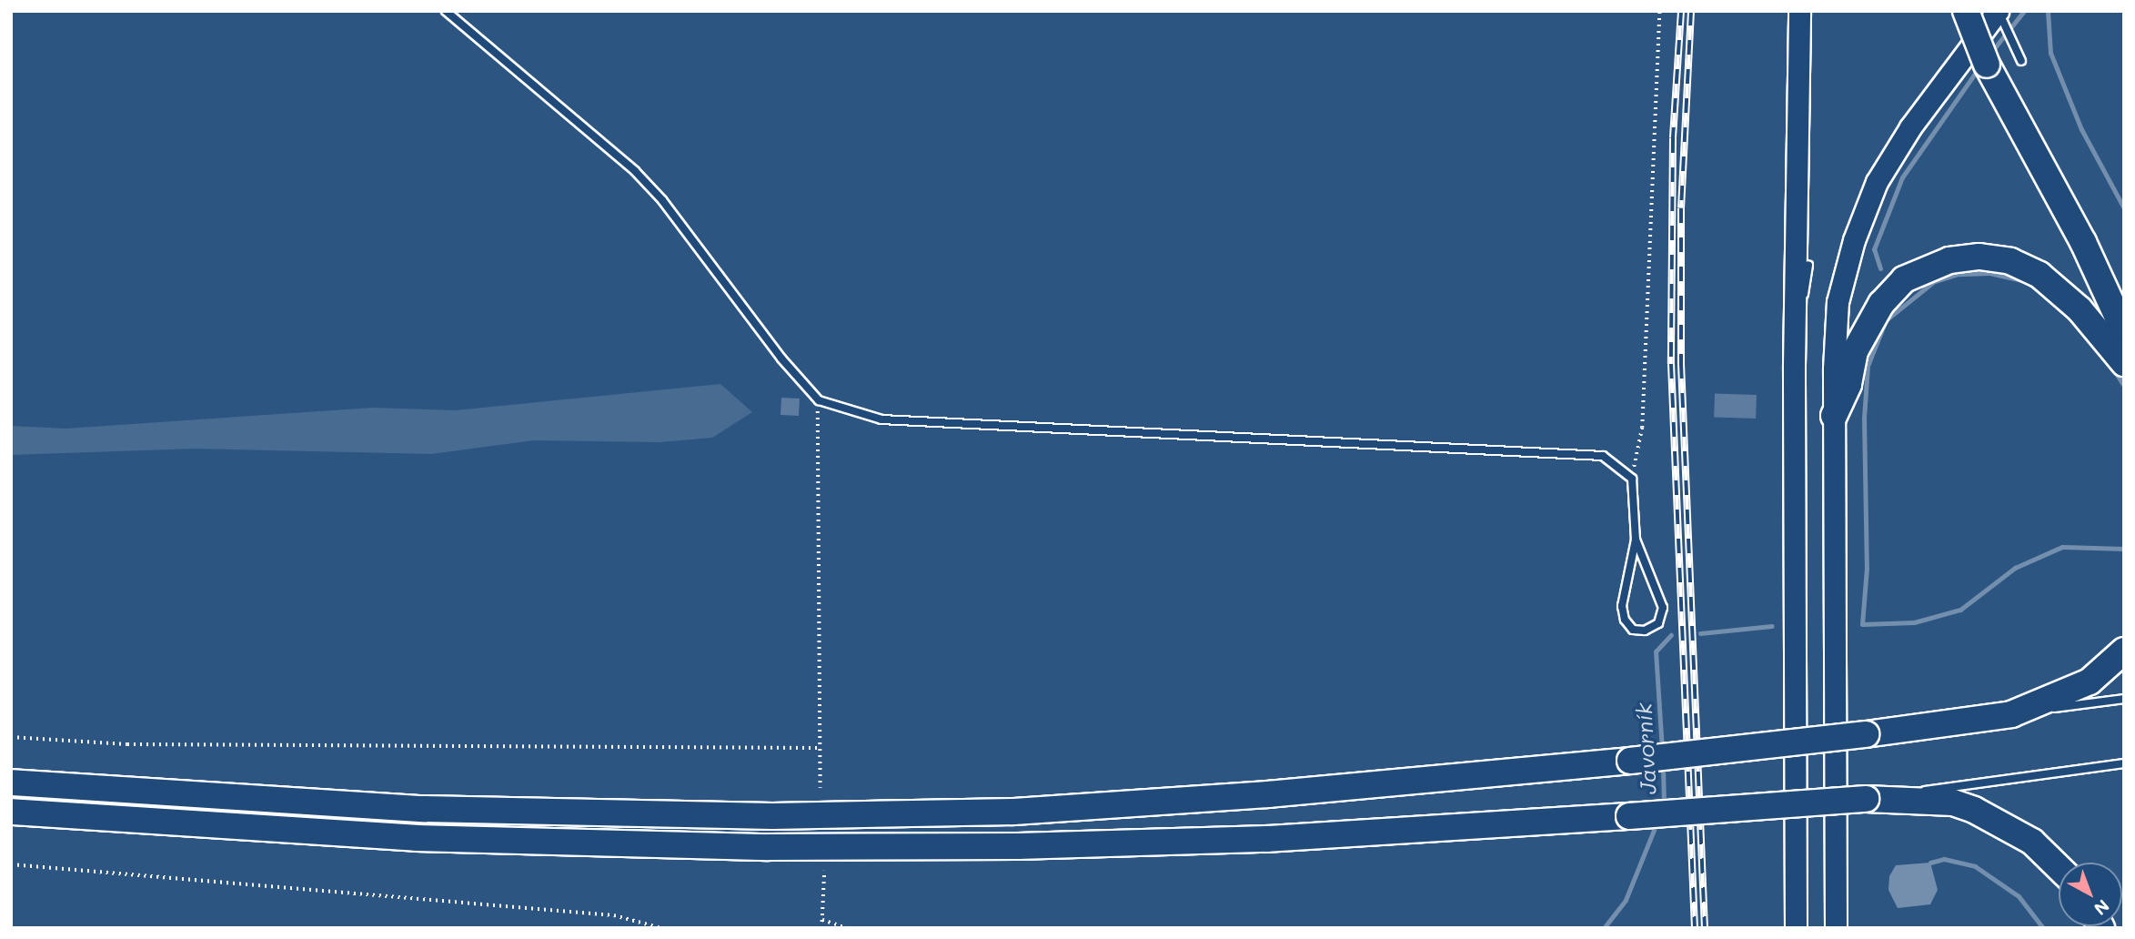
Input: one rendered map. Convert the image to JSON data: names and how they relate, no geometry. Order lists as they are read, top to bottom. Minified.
{"water":["Javorník"],"north":"bottom right"}
